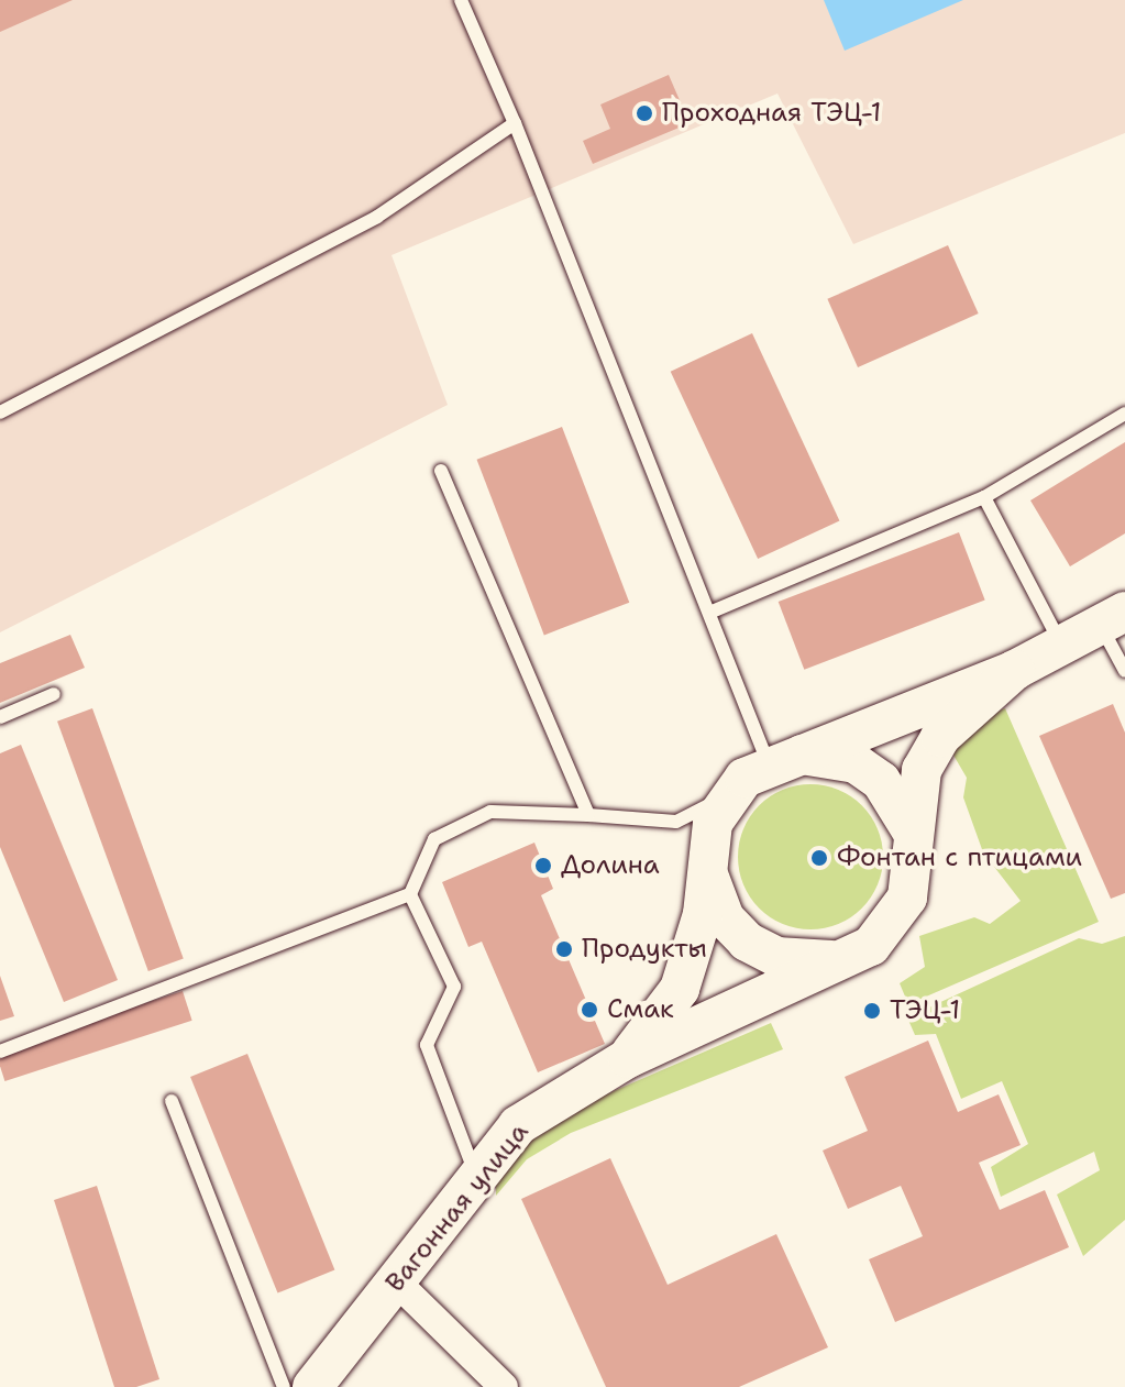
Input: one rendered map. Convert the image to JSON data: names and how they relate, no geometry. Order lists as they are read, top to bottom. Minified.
{"streets":{"street":["Вагонная улица"]},"places":["Проходная ТЭЦ-1","Фонтан с птицами","Долина","Продукты","Смак","ТЭЦ-1"]}
